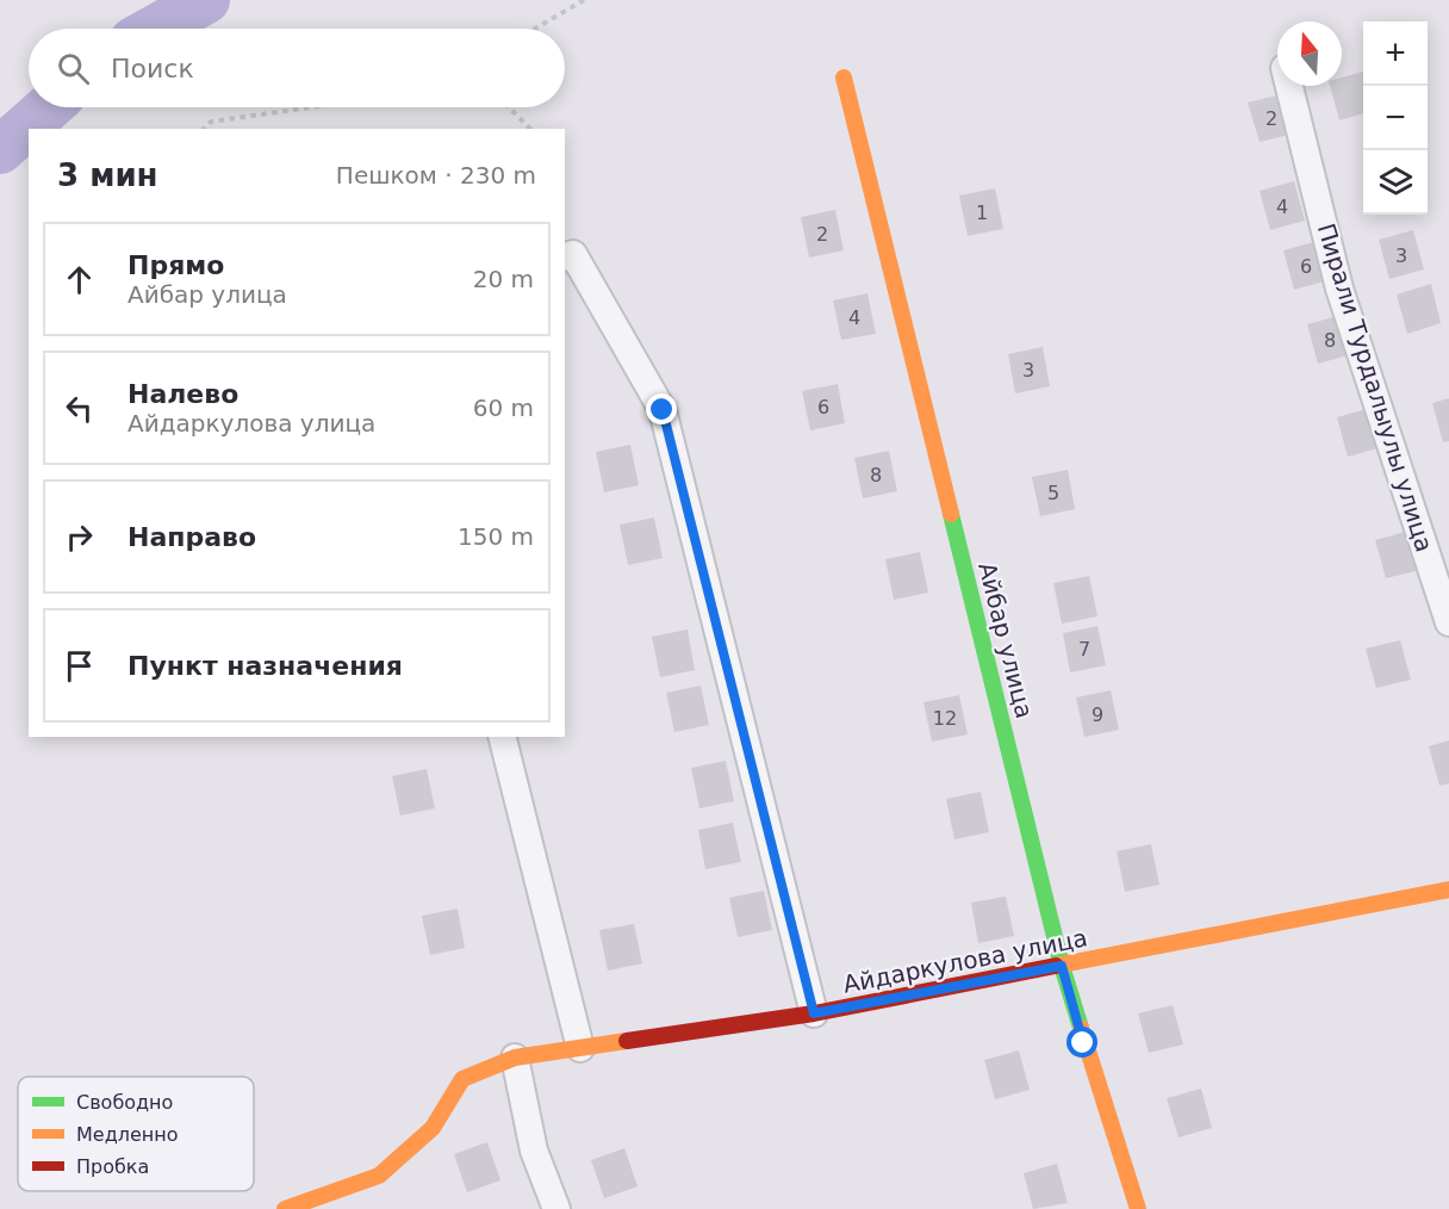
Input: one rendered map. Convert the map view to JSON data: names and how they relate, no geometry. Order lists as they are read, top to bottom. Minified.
{"streets":{"street":["Пирали Турдалыулы улица","Айбар улица","Айдаркулова улица"]},"crossings":[["Айбар улица","Айдаркулова улица"]],"house_numbers":["2","4","1","2","3","6","4","8","3","6","8","5","7","9","12"],"legend":["Свободно","Медленно","Пробка"],"north":"top","page":{"map_buttons":["+","−"],"search":"Поиск","heading":["3 мин","Пешком · 230 m"],"list":[["Прямо","Айбар улица","20 m"],["Налево","Айдаркулова улица","60 m"],["Направо","150 m"],"Пункт назначения"]}}
